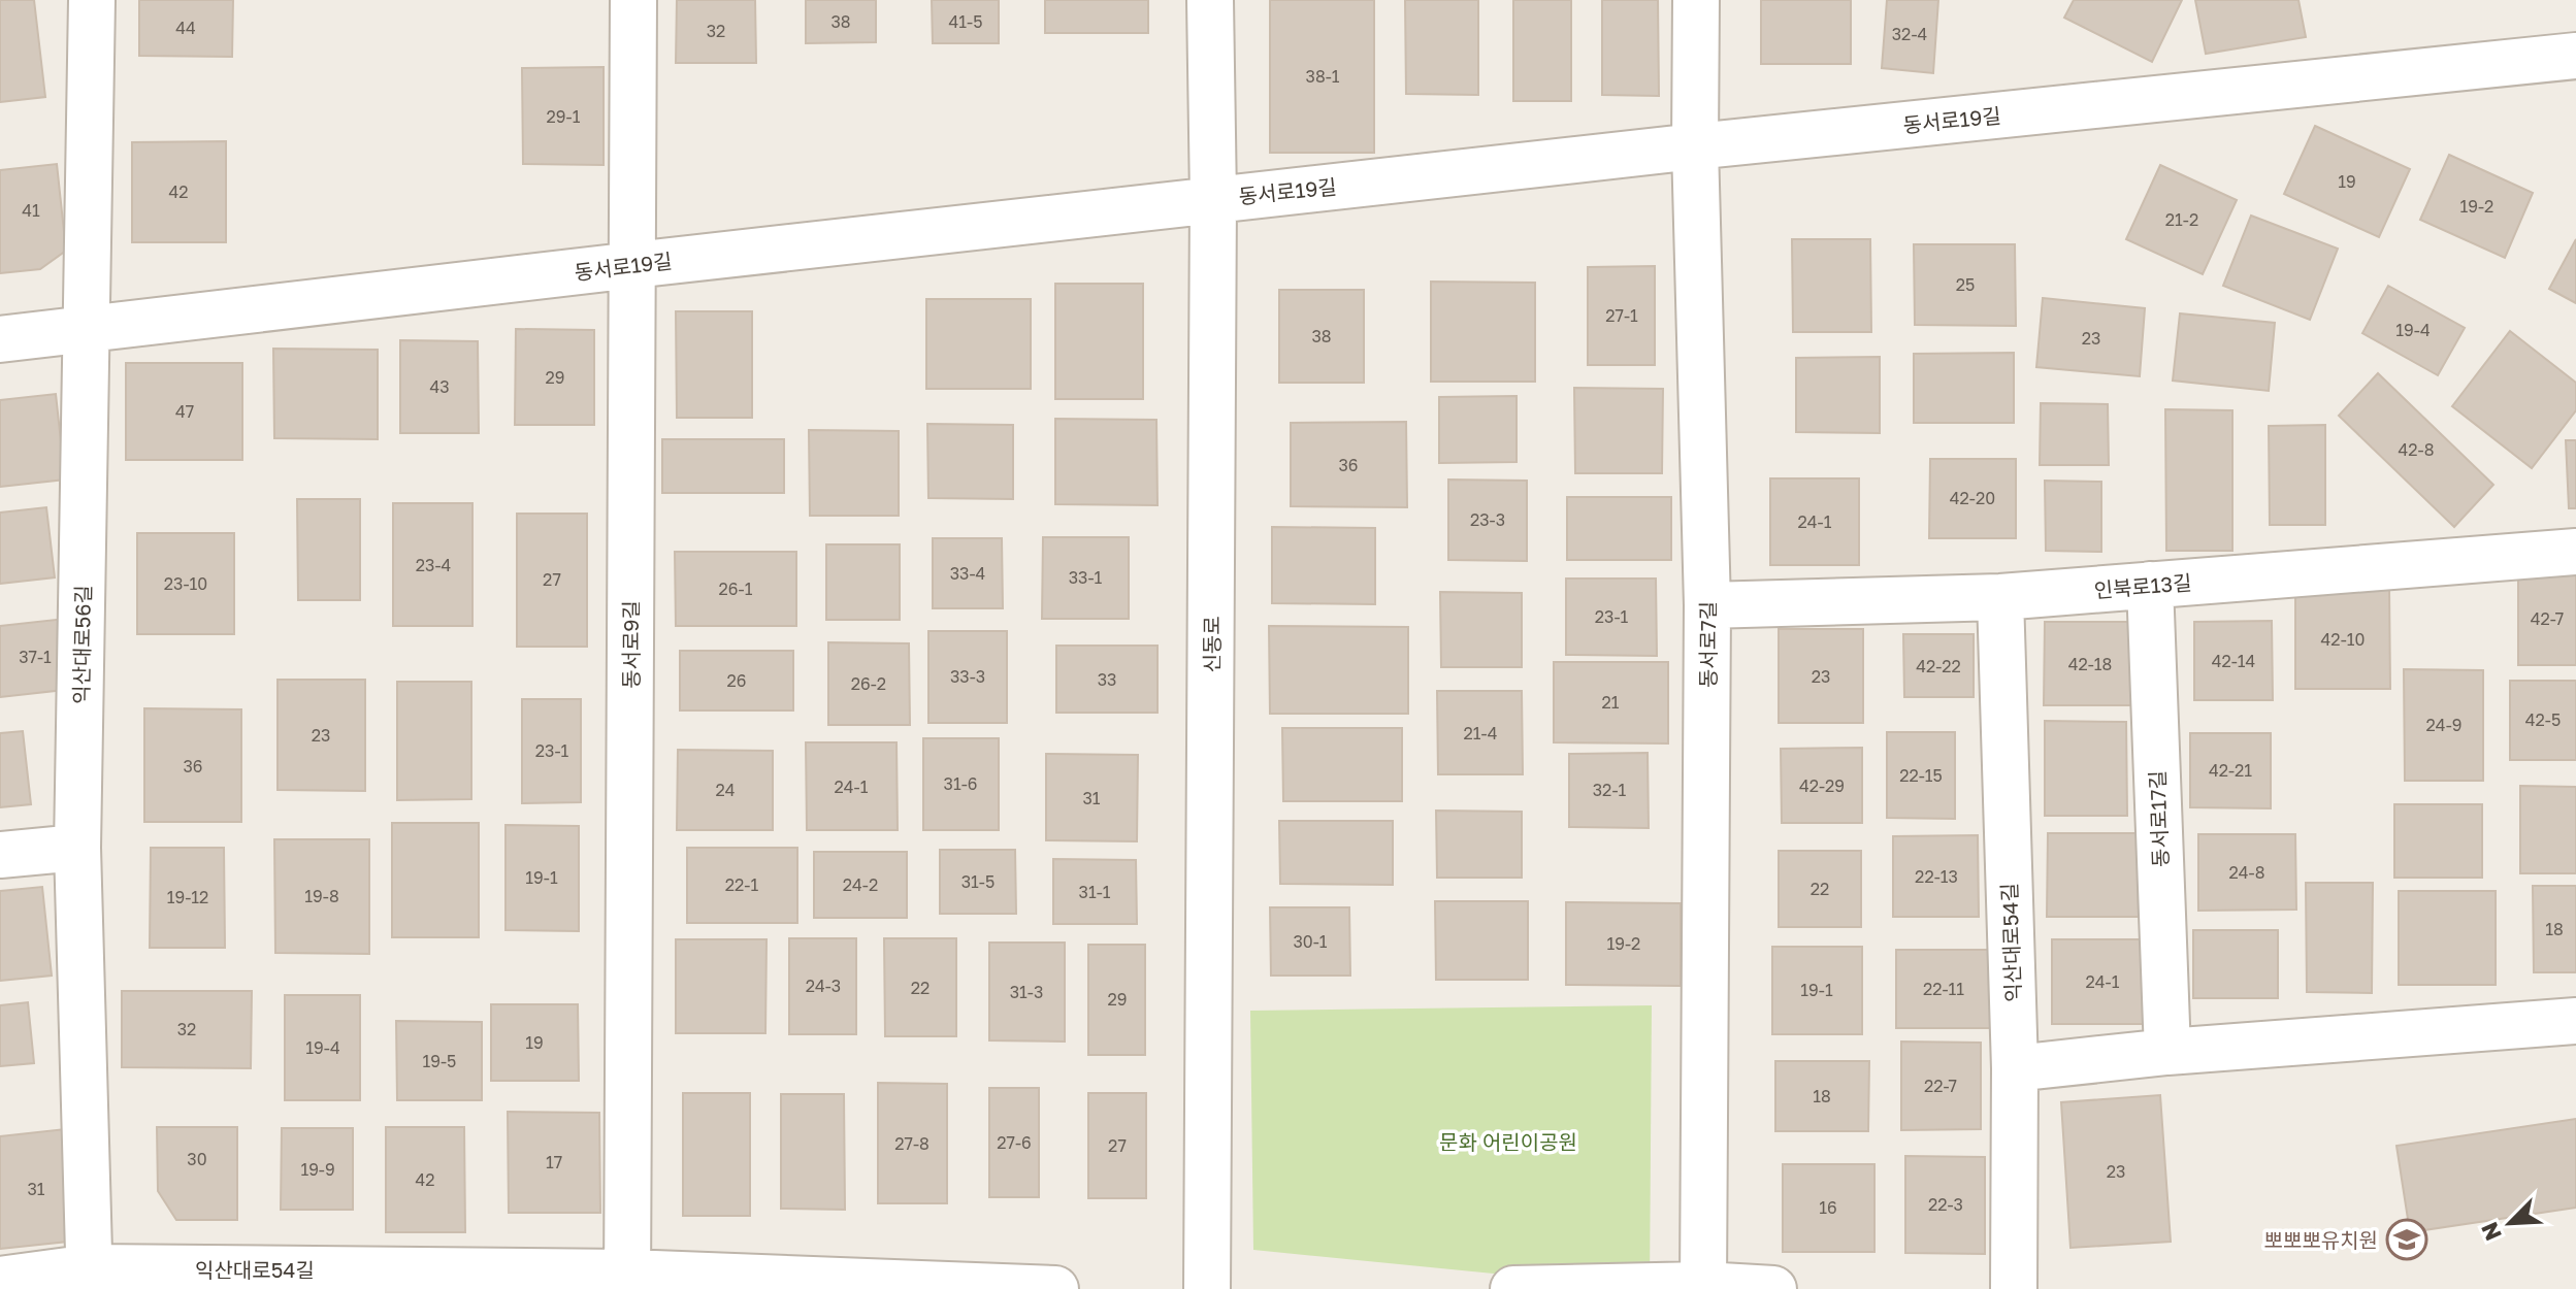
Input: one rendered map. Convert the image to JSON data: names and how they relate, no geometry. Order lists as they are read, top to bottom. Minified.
{"streets":{"street":["동서로19길","인북로13길","익산대로56길","동서로9길","신동로","동서로7길","동서로17길","익산대로54길"]},"crossings":[["동서로19길","익산대로56길"],["동서로19길","동서로9길"],["동서로19길","신동로"],["동서로19길","동서로7길"],["인북로13길","동서로7길"],["인북로13길","동서로17길"],["인북로13길","익산대로54길"],["익산대로56길","익산대로54길"],["동서로9길","익산대로54길"]],"parks":["문화 어린이공원"],"places":{"school or university":["뽀뽀뽀유치원"]},"house_numbers":["38","41-5","44","32","32-4","38-1","29-1","19","42","19-2","41","21-2","25","27-1","19-4","38","23","29","43","47","42-8","36","42-20","23-3","24-1","23-4","33-4","33-1","27","23-10","26-1","23-1","42-7","42-10","37-1","42-14","42-18","42-22","33-3","23","33","26","26-2","21","42-5","24-9","21-4","23","23-1","36","42-21","22-15","31-6","42-29","24-1","24","32-1","31","24-8","22-13","19-1","31-5","22-1","24-2","22","31-1","19-8","19-12","18","30-1","19-2","24-1","24-3","22","22-11","19-1","31-3","29","32","19","19-4","19-5","22-7","18","27-6","27-8","27","30","17","19-9","23","42","31","22-3","16"],"north":"bottom left"}
